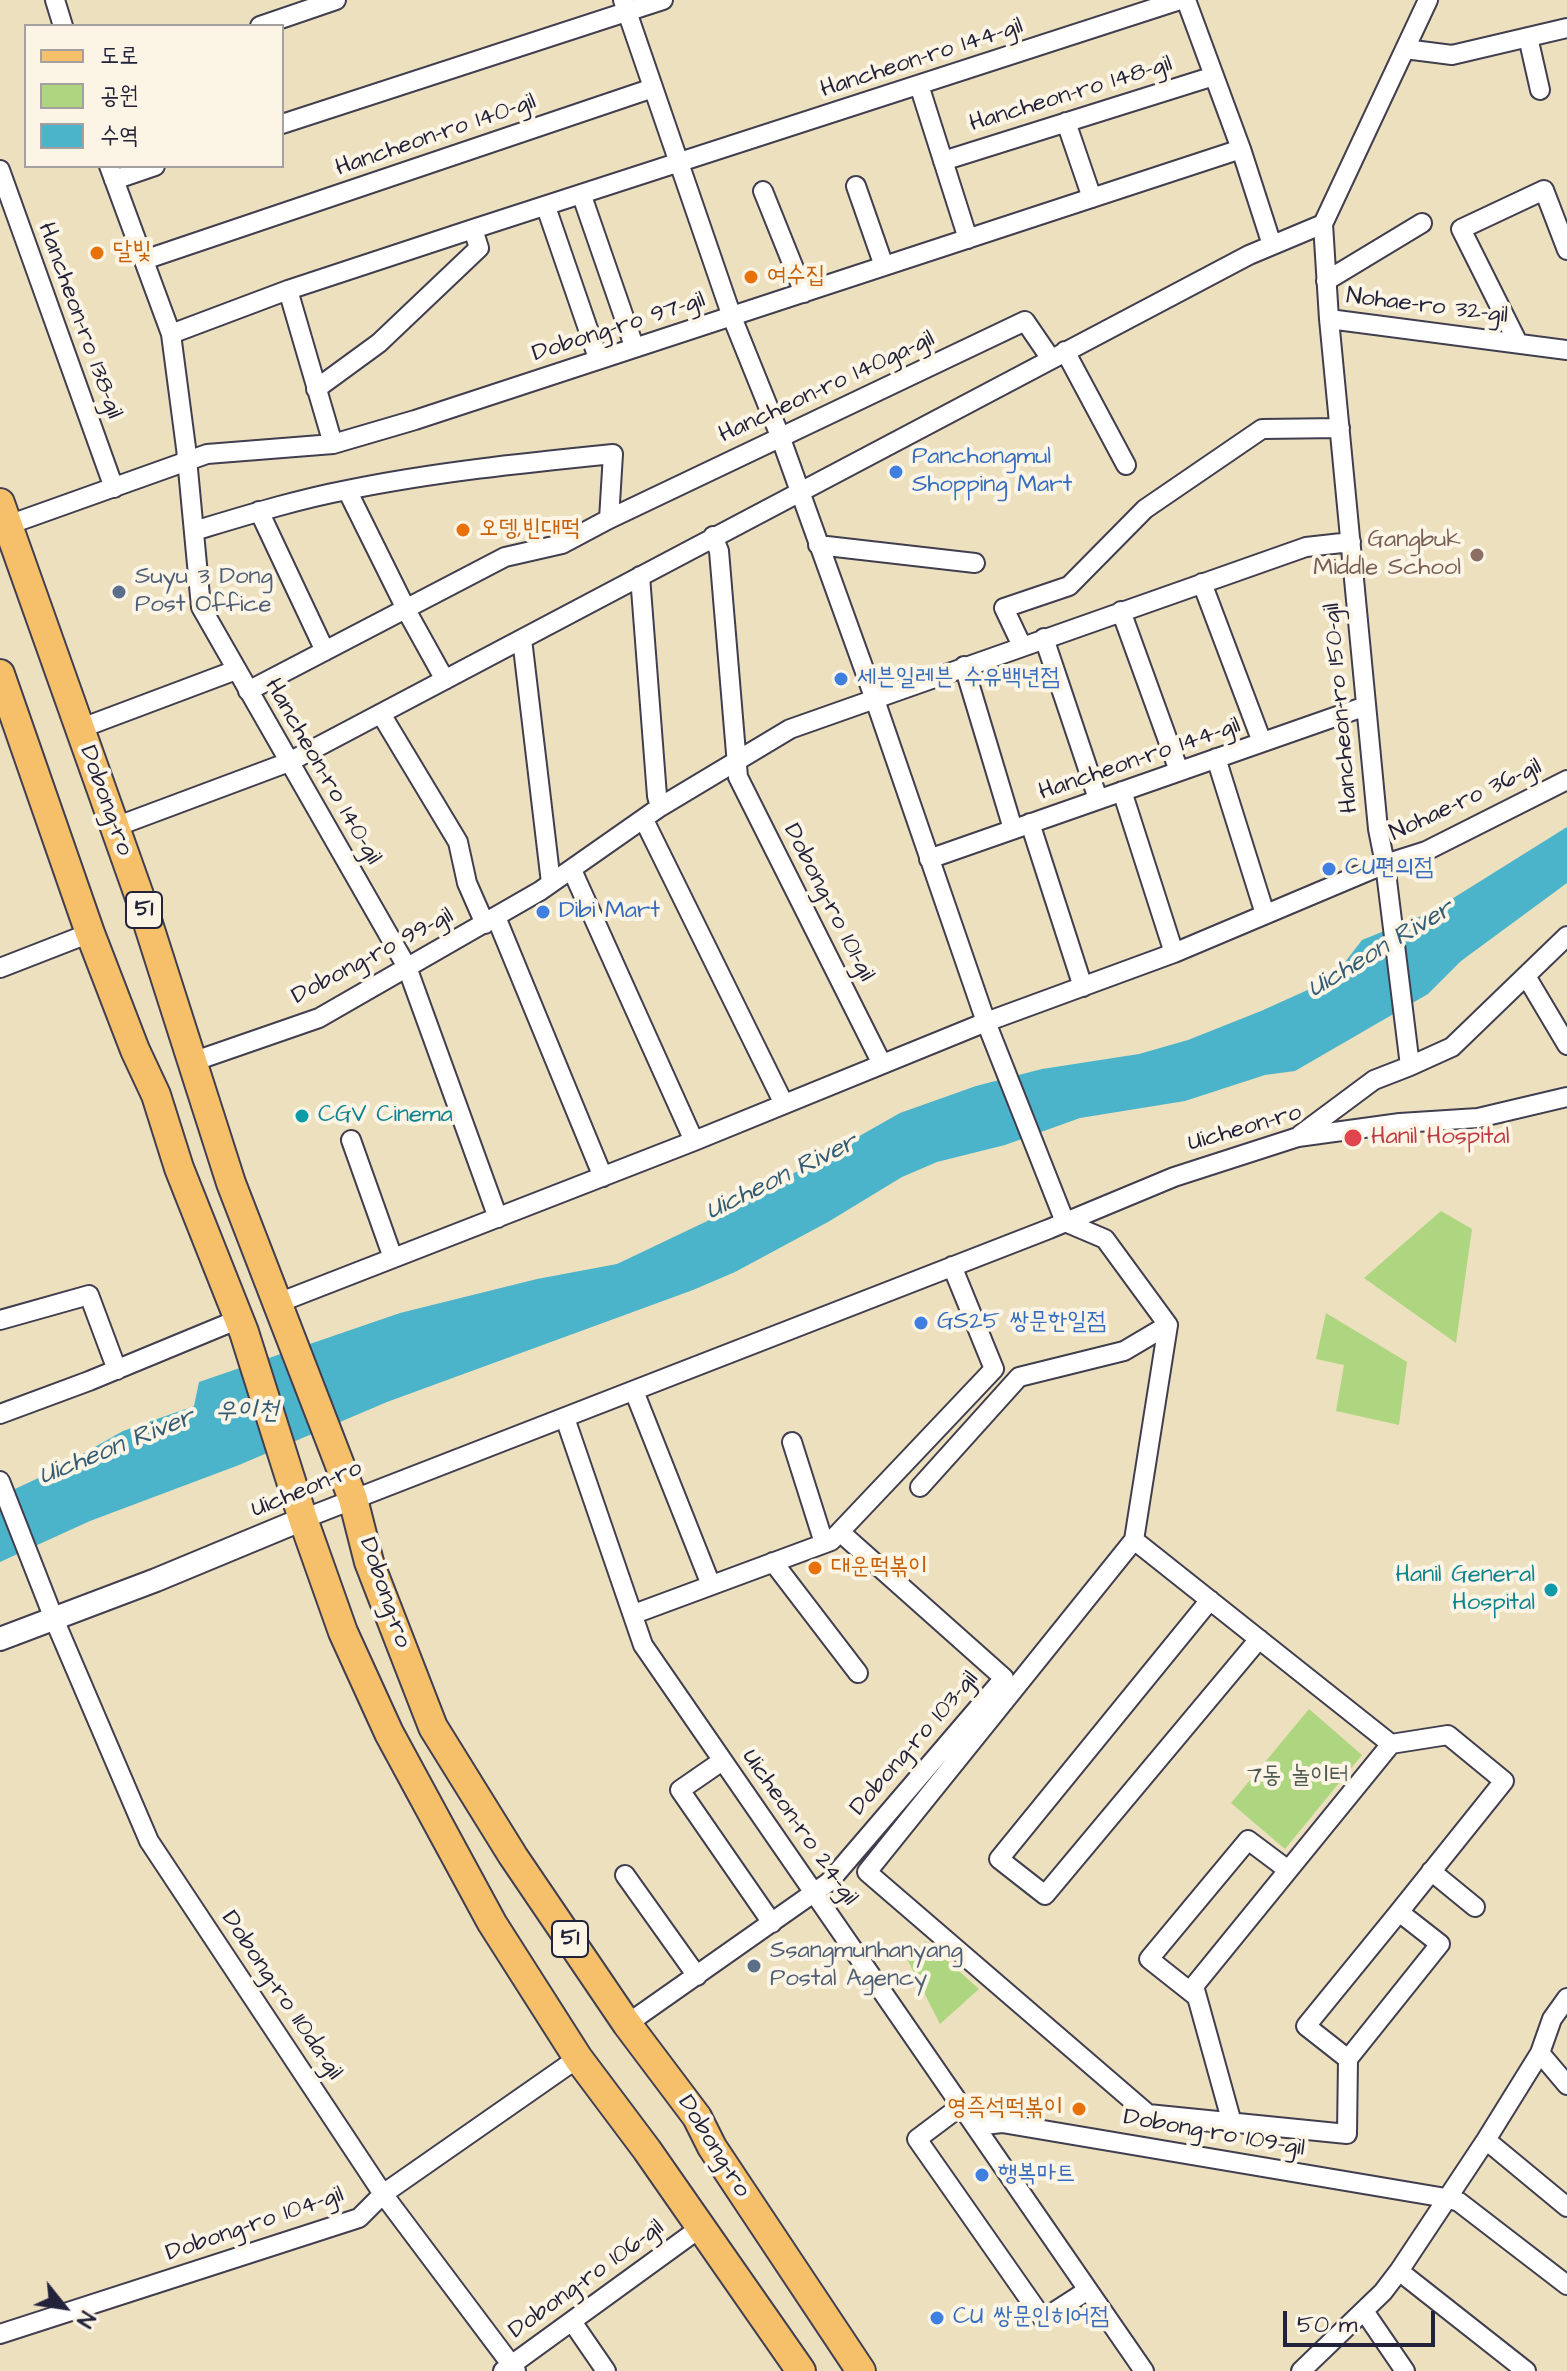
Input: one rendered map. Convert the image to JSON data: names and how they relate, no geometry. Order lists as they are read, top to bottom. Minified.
{"streets":{"main road":["Dobong-ro","51"],"street":["Hancheon-ro 144-gil","Hancheon-ro 148-gil","Hancheon-ro 140-gil","Nohae-ro 32-gil","Hancheon-ro 138-gil","Dobong-ro 97-gil","Hancheon-ro 140ga-gil","Hancheon-ro 150-gil","Nohae-ro 36-gil","Dobong-ro 101-gil","Dobong-ro 99-gil","Uicheon-ro","Dobong-ro 103-gil","Uicheon-ro 24-gil","Dobong-ro 110da-gil","Dobong-ro 109-gil","Dobong-ro 104-gil","Dobong-ro 106-gil"]},"crossings":[["Hancheon-ro 144-gil","Hancheon-ro 148-gil"],["Hancheon-ro 144-gil","Hancheon-ro 150-gil"],["Hancheon-ro 148-gil","Dobong-ro 97-gil"],["Hancheon-ro 140-gil","Dobong-ro 97-gil"],["Hancheon-ro 140-gil","Hancheon-ro 140ga-gil"],["Hancheon-ro 140-gil","Dobong-ro"],["Hancheon-ro 140-gil","Dobong-ro 99-gil"],["Nohae-ro 32-gil","Hancheon-ro 150-gil"],["Hancheon-ro 138-gil","Dobong-ro 97-gil"],["Dobong-ro 97-gil","Dobong-ro"],["Hancheon-ro 150-gil","Nohae-ro 36-gil"],["Hancheon-ro 150-gil","Dobong-ro 99-gil"],["Dobong-ro","51"],["Dobong-ro","Dobong-ro 99-gil"],["Dobong-ro","Uicheon-ro"],["Dobong-ro","Dobong-ro 103-gil"],["Dobong-ro","Dobong-ro 104-gil"],["Dobong-ro","Dobong-ro 106-gil"],["Dobong-ro 101-gil","Dobong-ro 99-gil"],["51","Uicheon-ro"],["Uicheon-ro","Uicheon-ro 24-gil"],["Uicheon-ro","Dobong-ro 110da-gil"],["Dobong-ro 103-gil","Uicheon-ro 24-gil"],["Uicheon-ro 24-gil","Dobong-ro 109-gil"],["Dobong-ro 110da-gil","Dobong-ro 104-gil"],["Dobong-ro 110da-gil","Dobong-ro 106-gil"]],"water":["Uicheon River","우이천"],"parks":["7동 놀이터"],"places":["달빛","여수집","Panchongmul Shopping Mart","오뎅,빈대떡","Gangbuk Middle School","Suyu 3 Dong Post Office","세븐일레븐 수유백년점","CU편의점","Dibi Mart","CGV Cinema","Hanil Hospital","GS25 쌍문한일점","대운떡볶이","Hanil General Hospital","Ssangmunhanyang Postal Agency","영즉석떡볶이","행복마트","CU 쌍문인히어점"],"legend":["도로","공원","수역"],"scale_bar":"50 m","north":"bottom right"}
